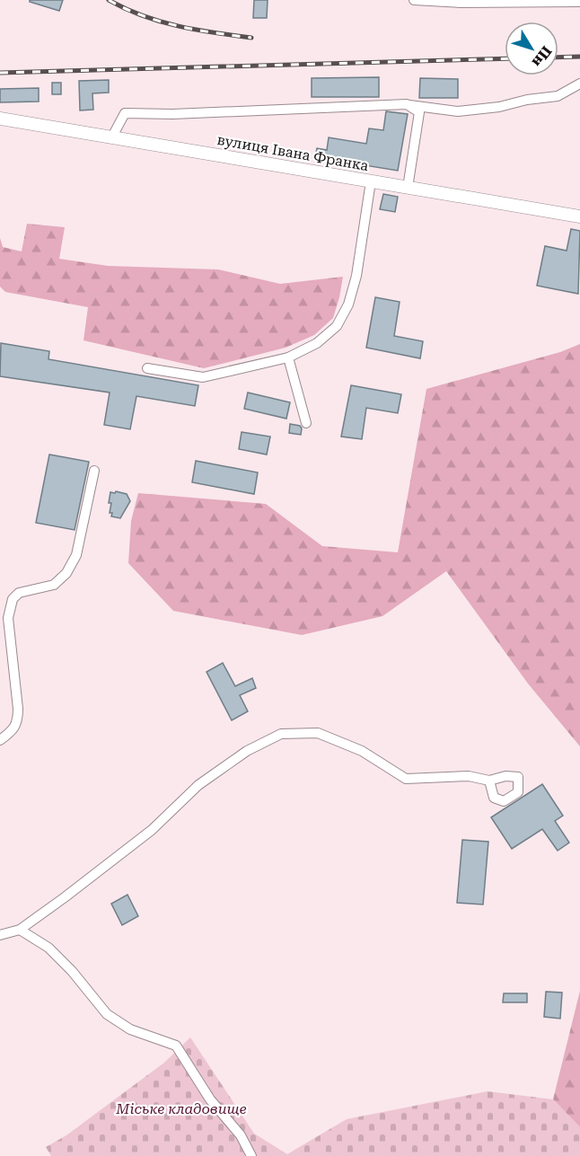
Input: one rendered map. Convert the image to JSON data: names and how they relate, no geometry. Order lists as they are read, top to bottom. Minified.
{"streets":{"main road":["вулиця Івана Франка"]},"parks":["Міське кладовище"],"north":"bottom right"}
